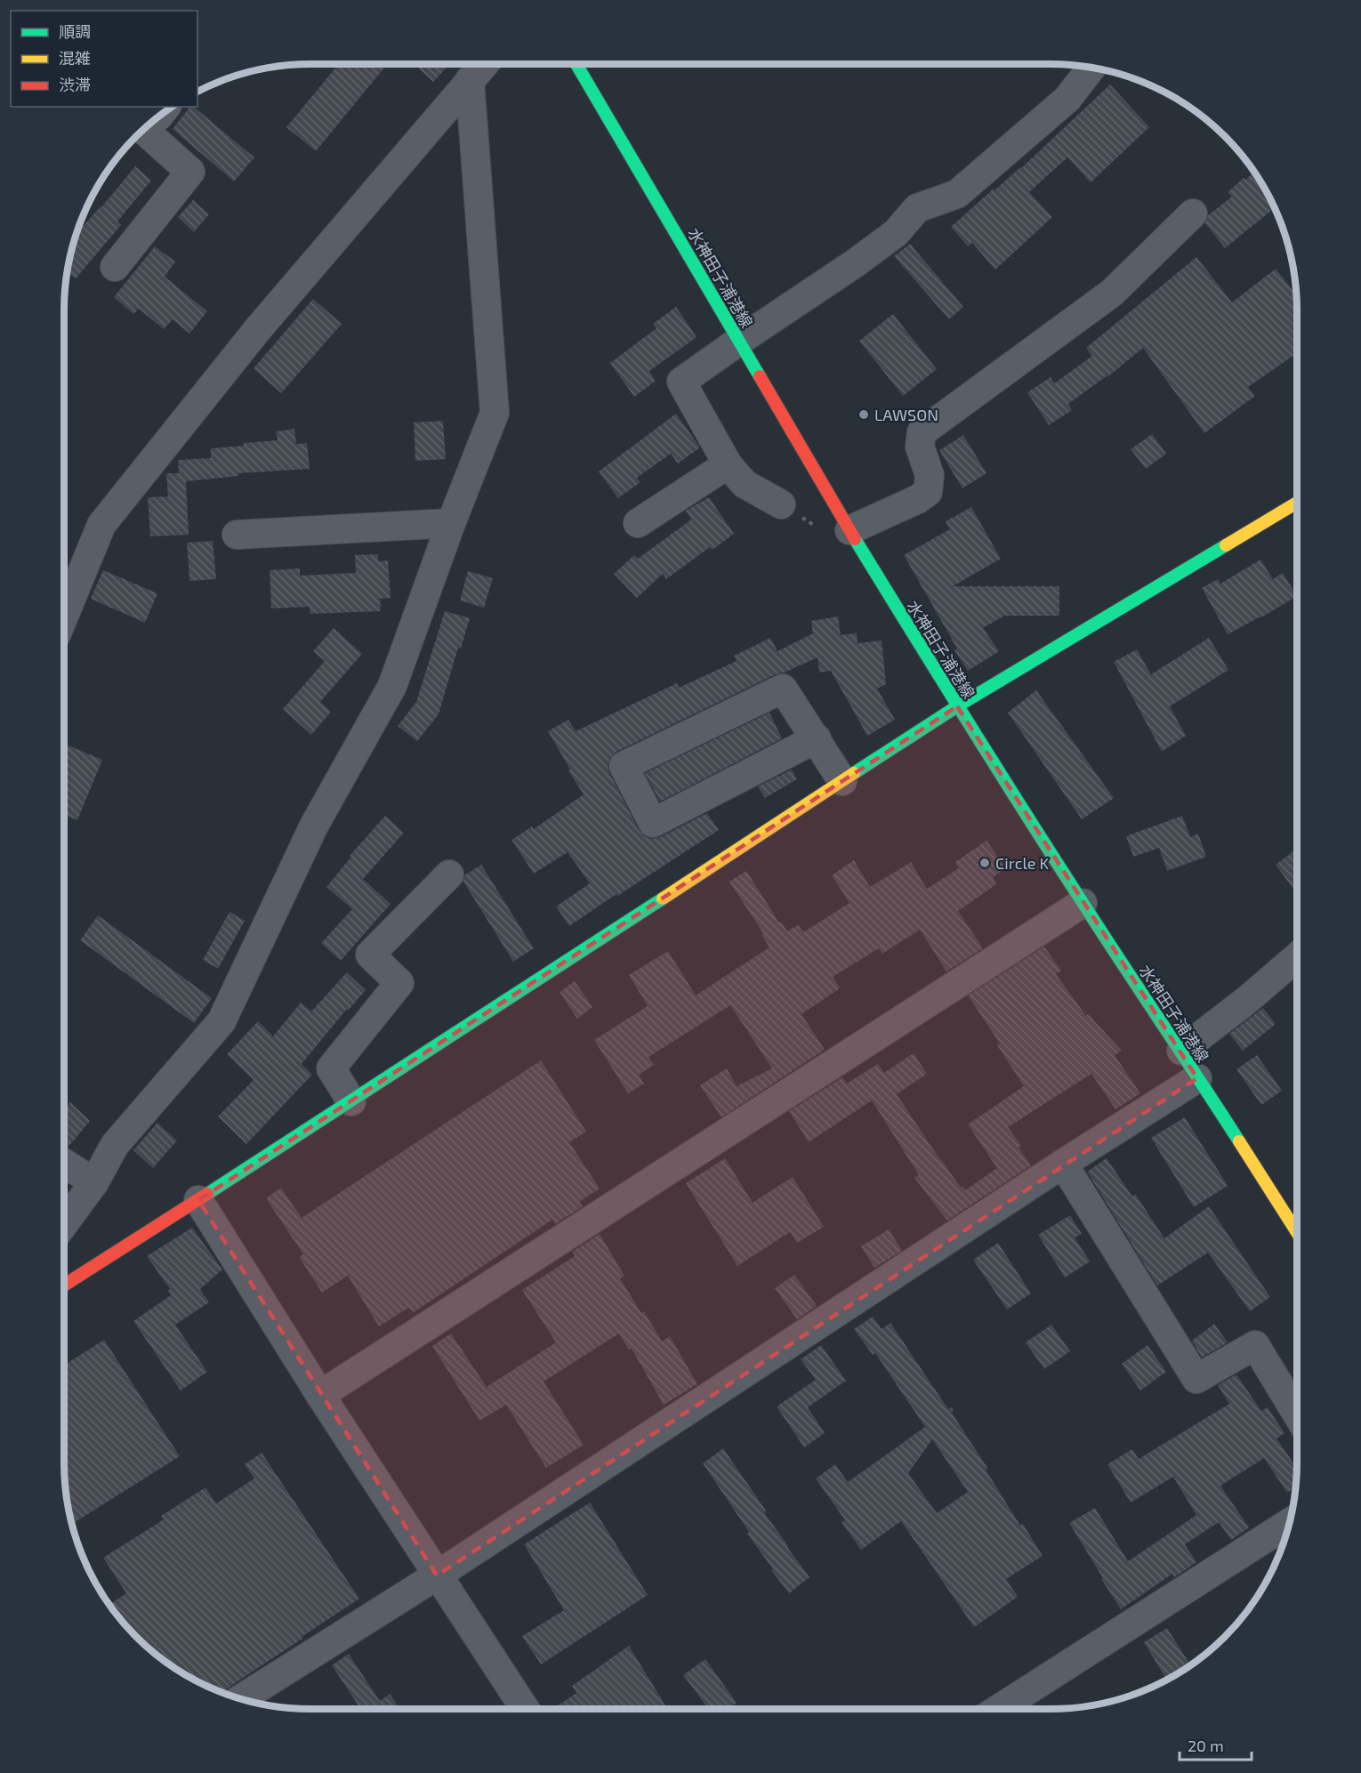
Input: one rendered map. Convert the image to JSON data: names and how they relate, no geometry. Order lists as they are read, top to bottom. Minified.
{"streets":{"street":["水神田子浦港線"]},"places":["LAWSON","Circle K"],"legend":["順調","混雑","渋滞"],"scale_bar":"20 m"}
